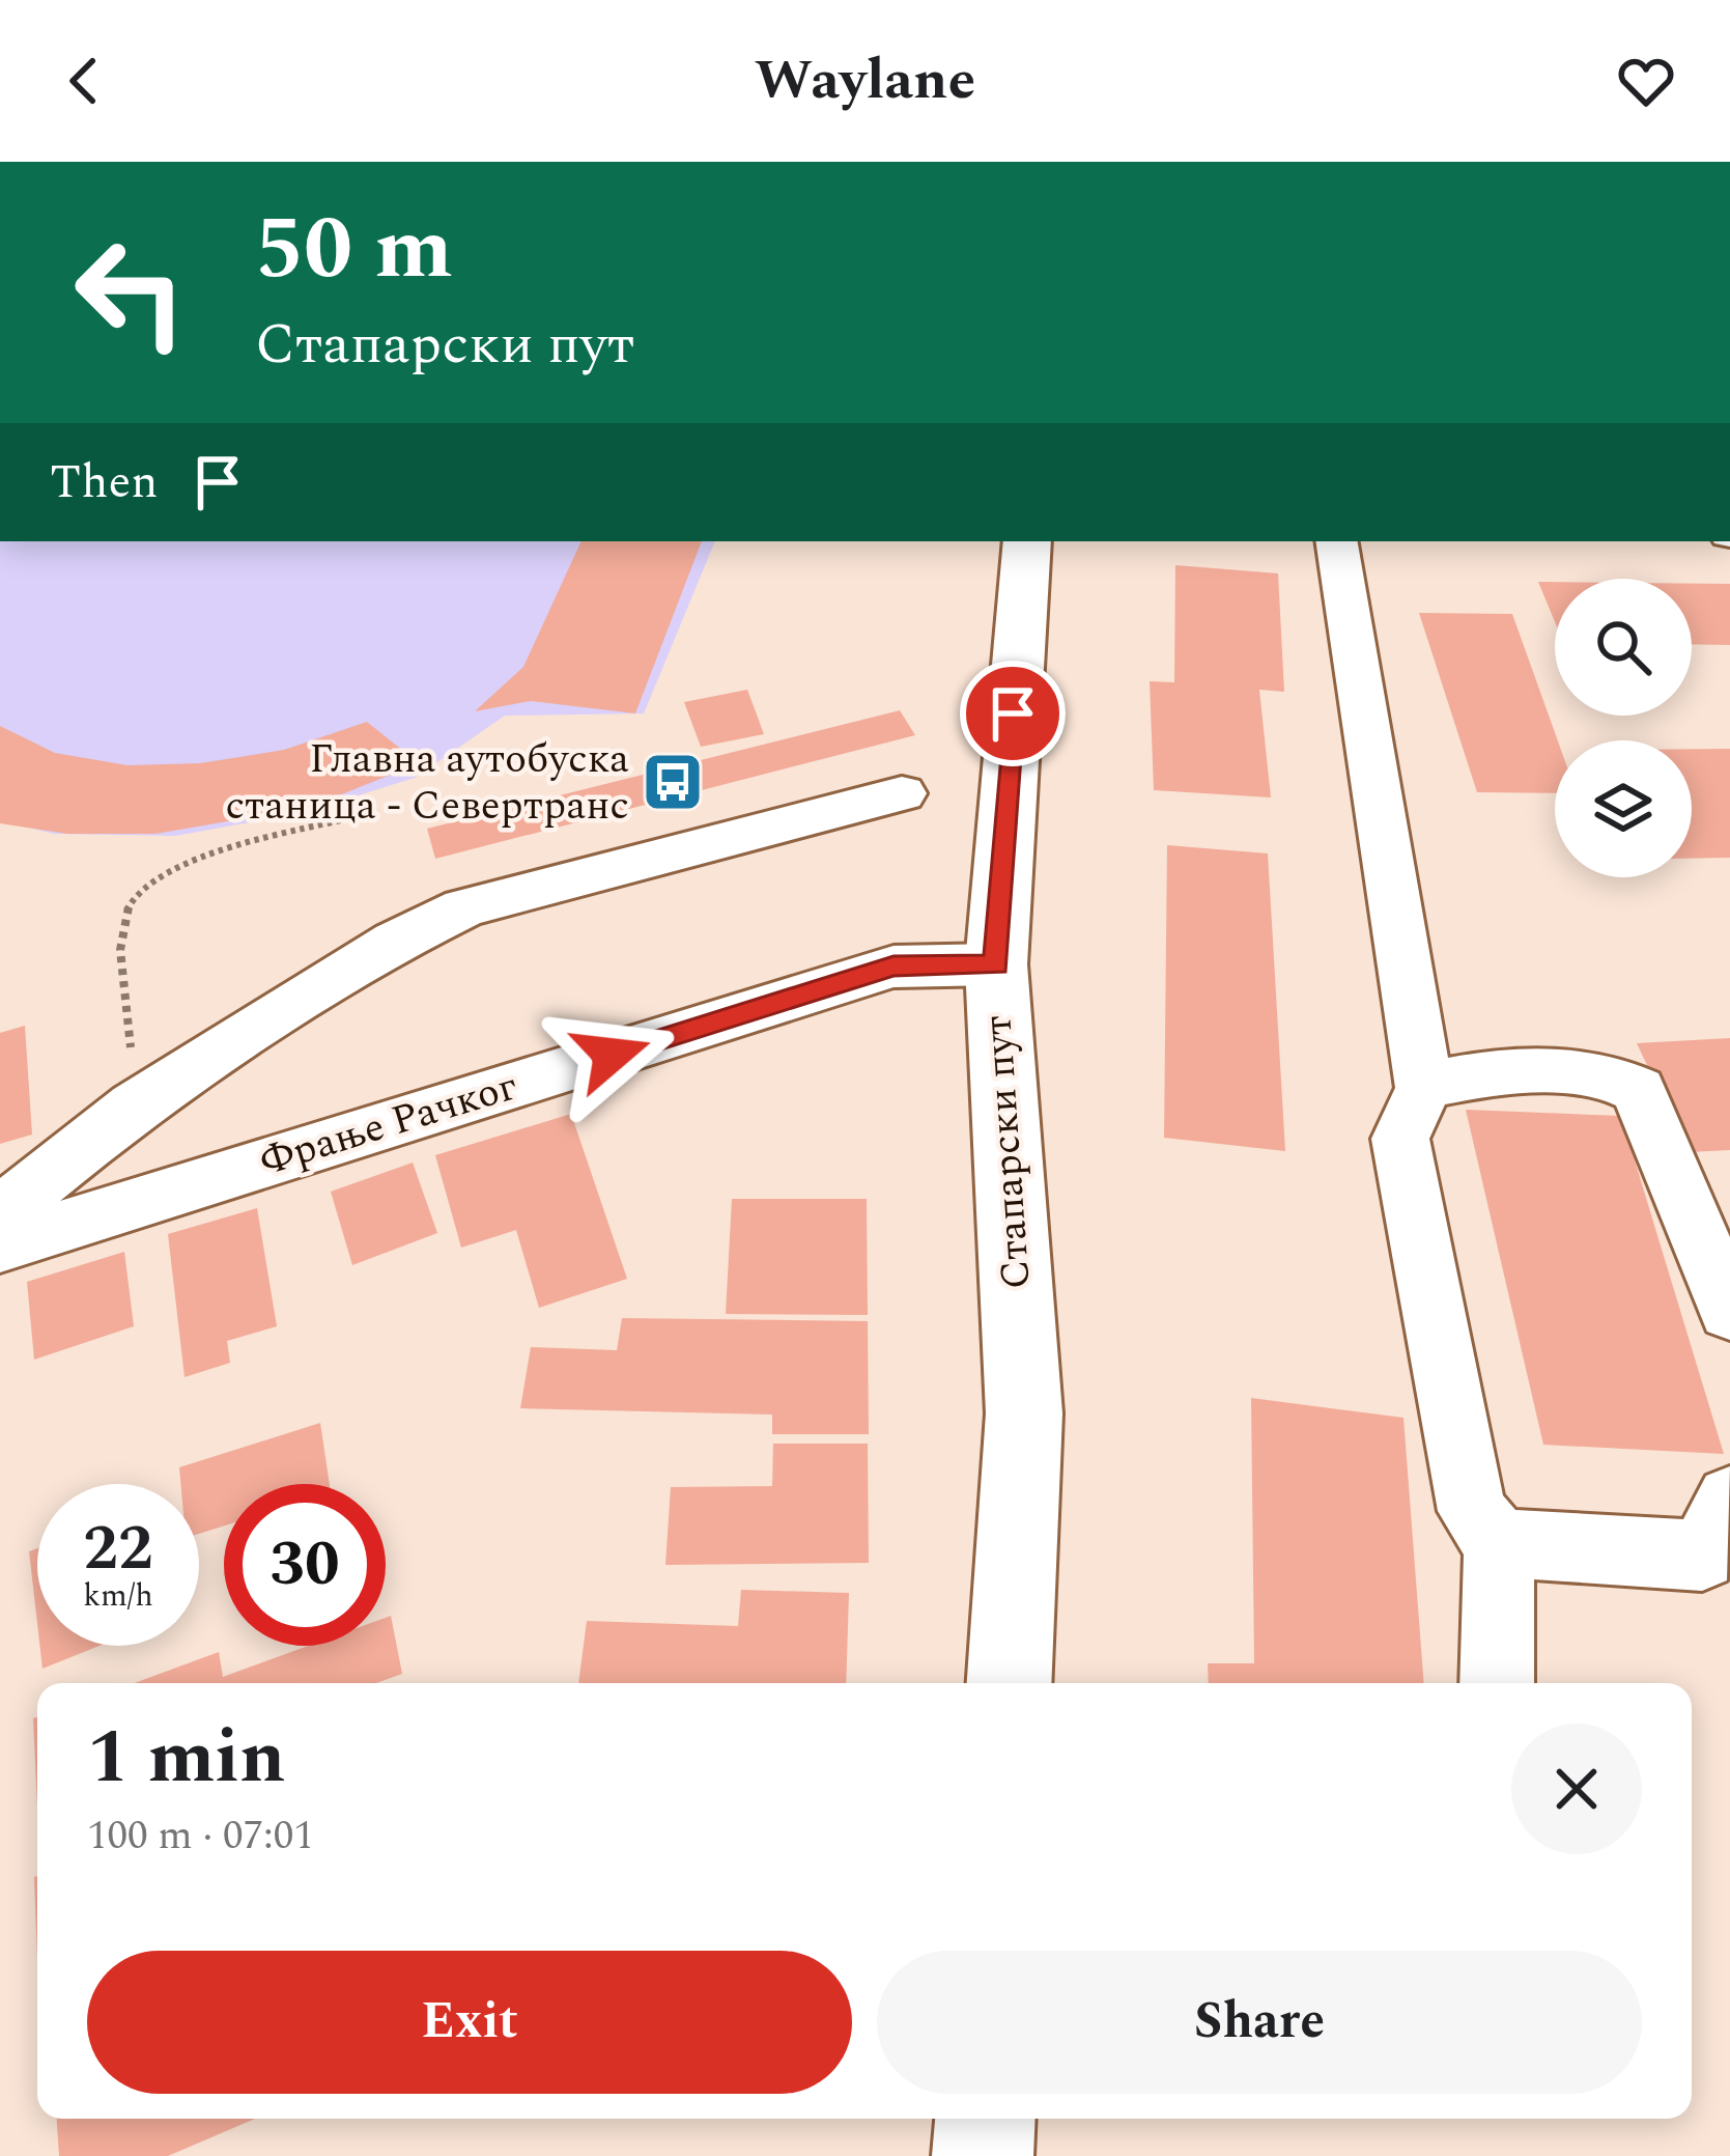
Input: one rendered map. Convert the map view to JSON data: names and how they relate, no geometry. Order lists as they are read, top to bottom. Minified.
{"streets":{"main road":["Стапарски пут"],"street":["Фрање Рачког"]},"crossings":[["Фрање Рачког","Стапарски пут"]],"places":{"bus stop":["Главна аутобуска станица - Севертранс"]},"page":{"header":"Waylane","turn":["50 m","Стапарски пут"],"then":"Then","speed":"22 km/h","limit":"30","heading":["1 min","100 m · 07:01"],"buttons":["Exit","Share"]}}
